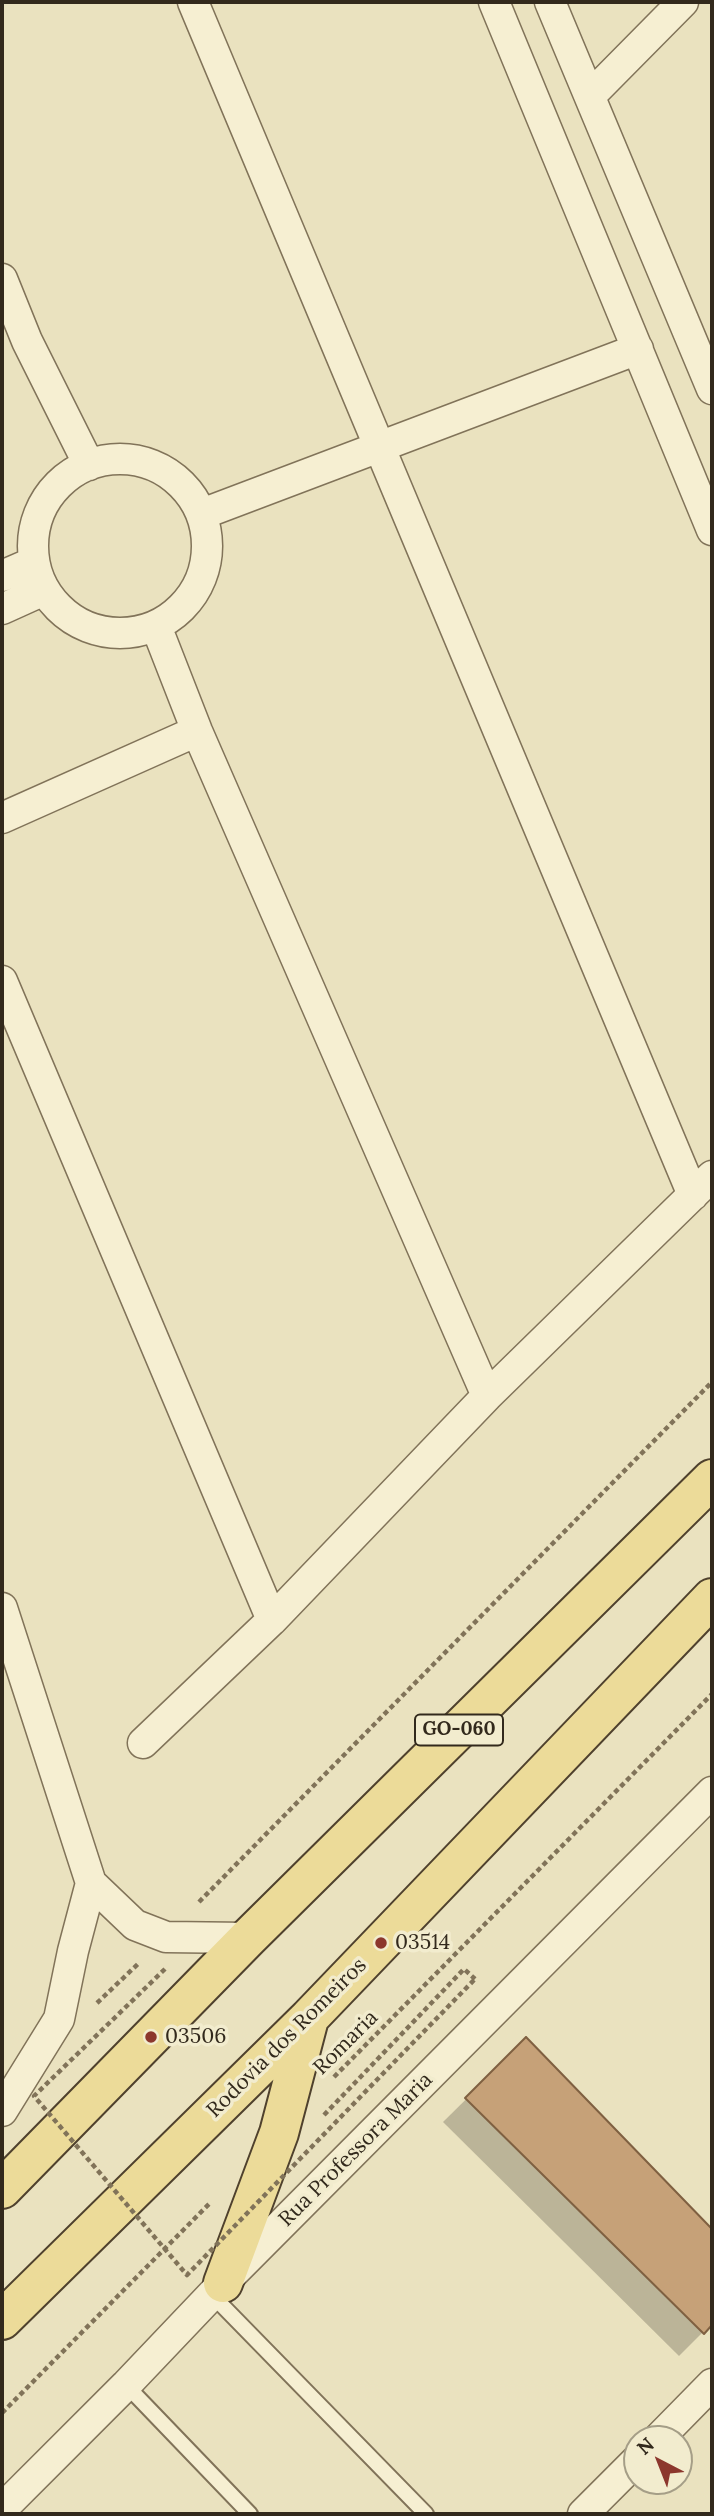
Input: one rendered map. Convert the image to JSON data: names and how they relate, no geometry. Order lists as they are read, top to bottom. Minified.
{"streets":{"main road":["GO-060","Rodovia dos Romeiros"],"street":["Rua Professora Maria"],"path":["Romaria"]},"places":["03514","03506"],"north":"top left"}
